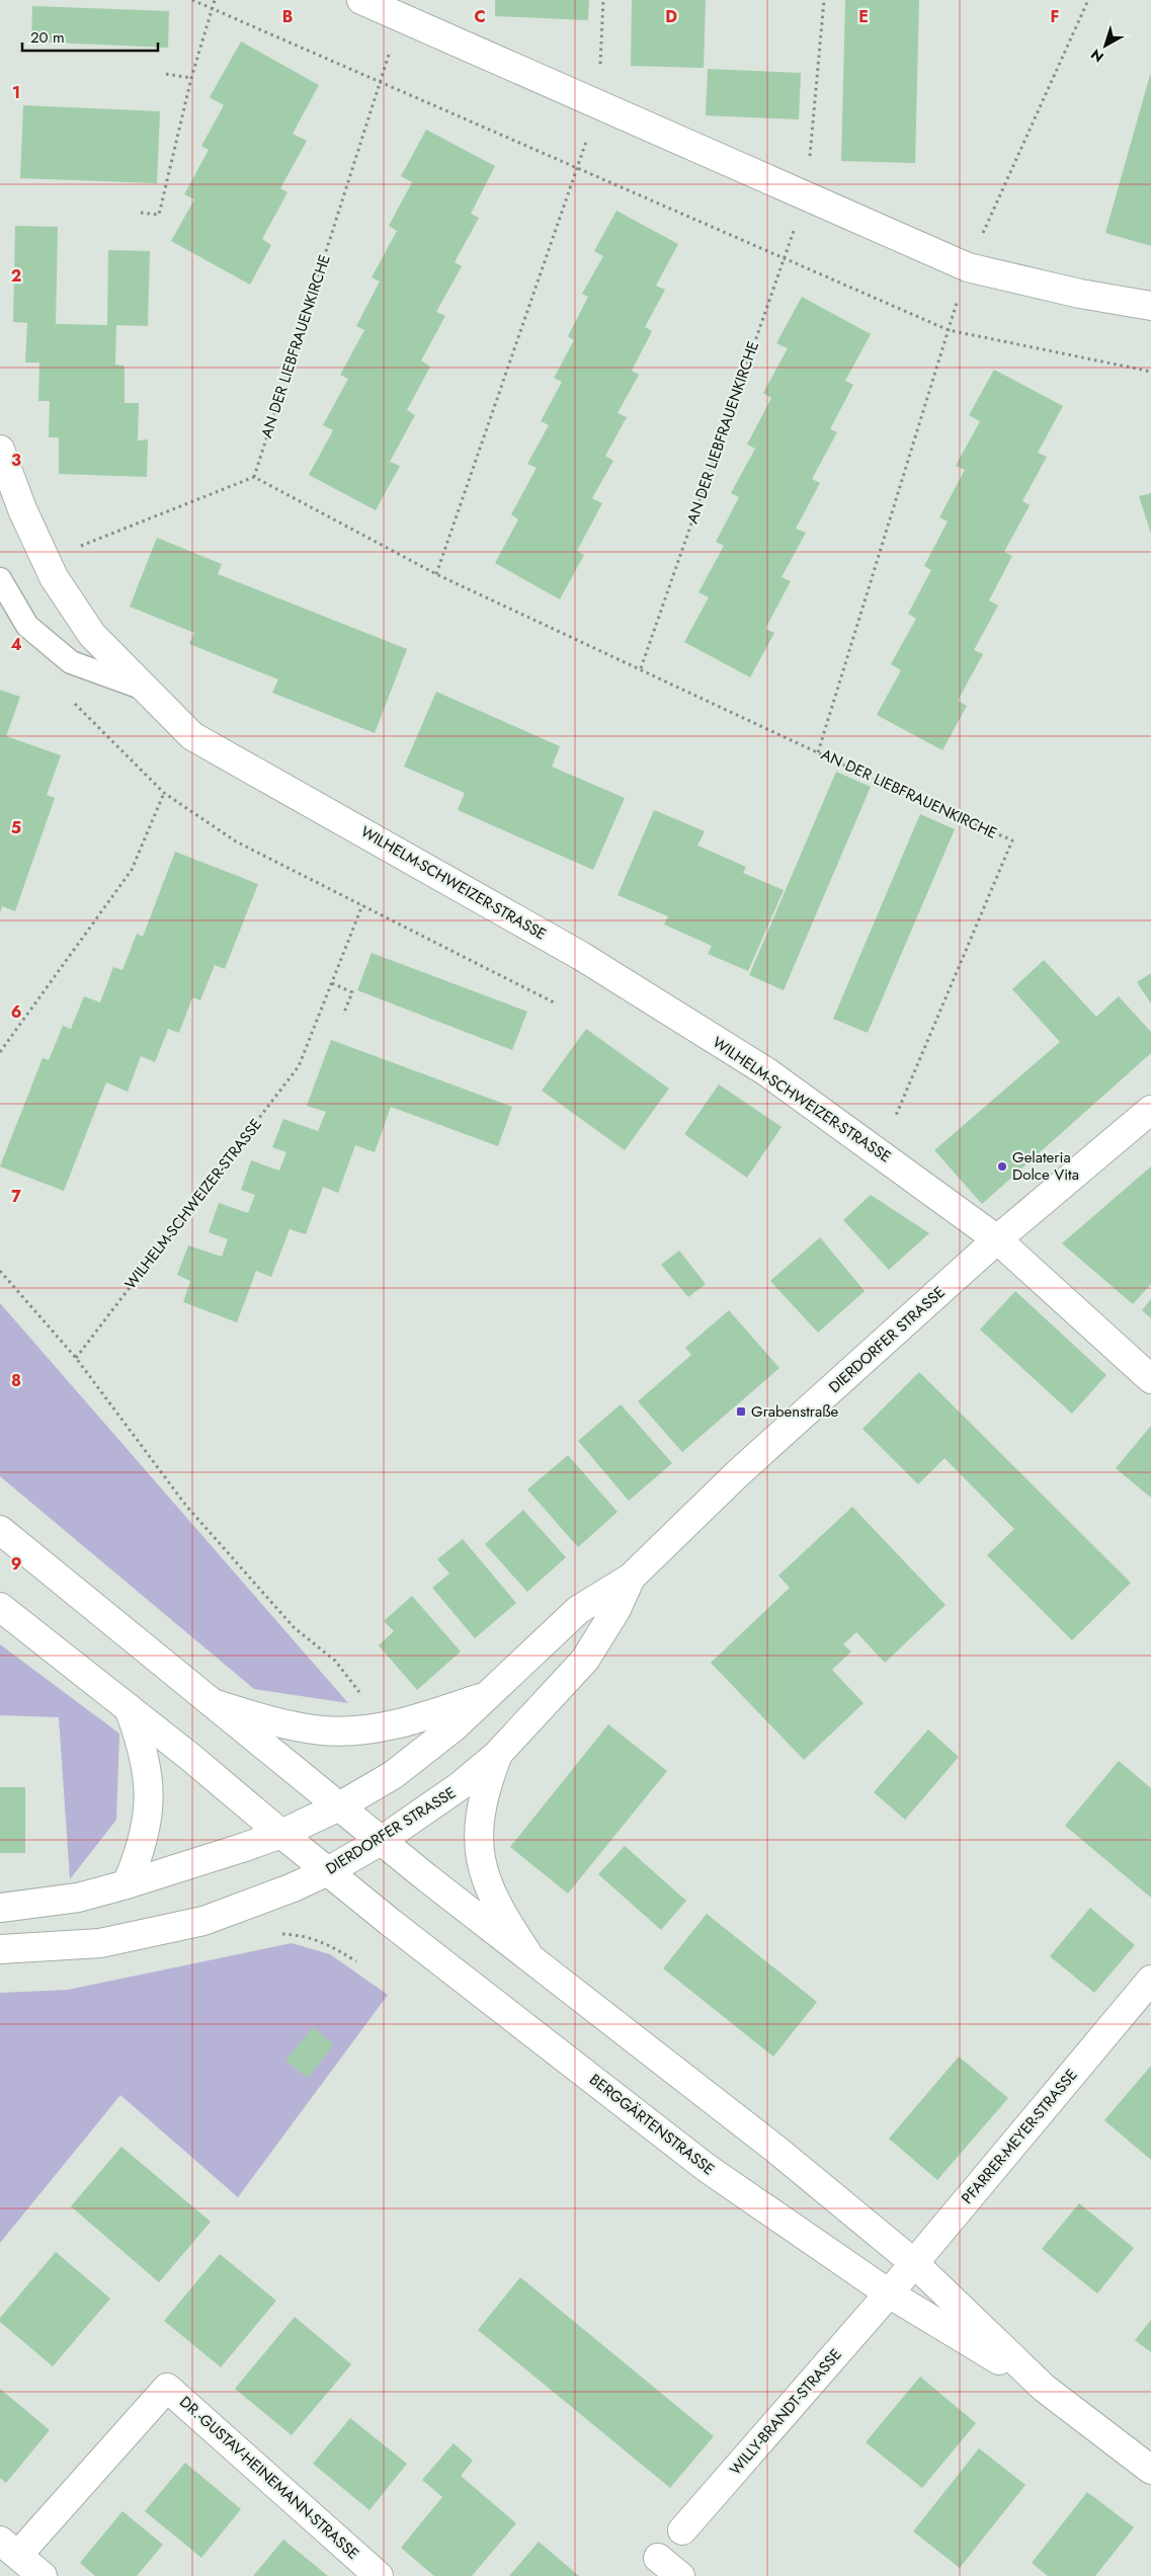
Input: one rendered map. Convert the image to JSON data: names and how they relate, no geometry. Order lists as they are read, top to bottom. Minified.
{"streets":{"main road":["WILHELM-SCHWEIZER-STRASSE","DIERDORFER STRASSE","BERGGÄRTENSTRASSE","PFARRER-MEYER-STRASSE","WILLY-BRANDT-STRASSE","DR.-GUSTAV-HEINEMANN-STRASSE"],"path":["AN DER LIEBFRAUENKIRCHE"]},"crossings":[["AN DER LIEBFRAUENKIRCHE","WILHELM-SCHWEIZER-STRASSE"],["WILHELM-SCHWEIZER-STRASSE","DIERDORFER STRASSE"],["DIERDORFER STRASSE","BERGGÄRTENSTRASSE"],["BERGGÄRTENSTRASSE","PFARRER-MEYER-STRASSE"],["BERGGÄRTENSTRASSE","WILLY-BRANDT-STRASSE"],["PFARRER-MEYER-STRASSE","WILLY-BRANDT-STRASSE"]],"places":{"other":["Gelateria Dolce Vita"],"transit":["Grabenstraße"]},"scale_bar":"20 m","north":"bottom left","grid":{"columns":["B","C","D","E","F"],"rows":["1","2","3","4","5","6","7","8","9"]}}
